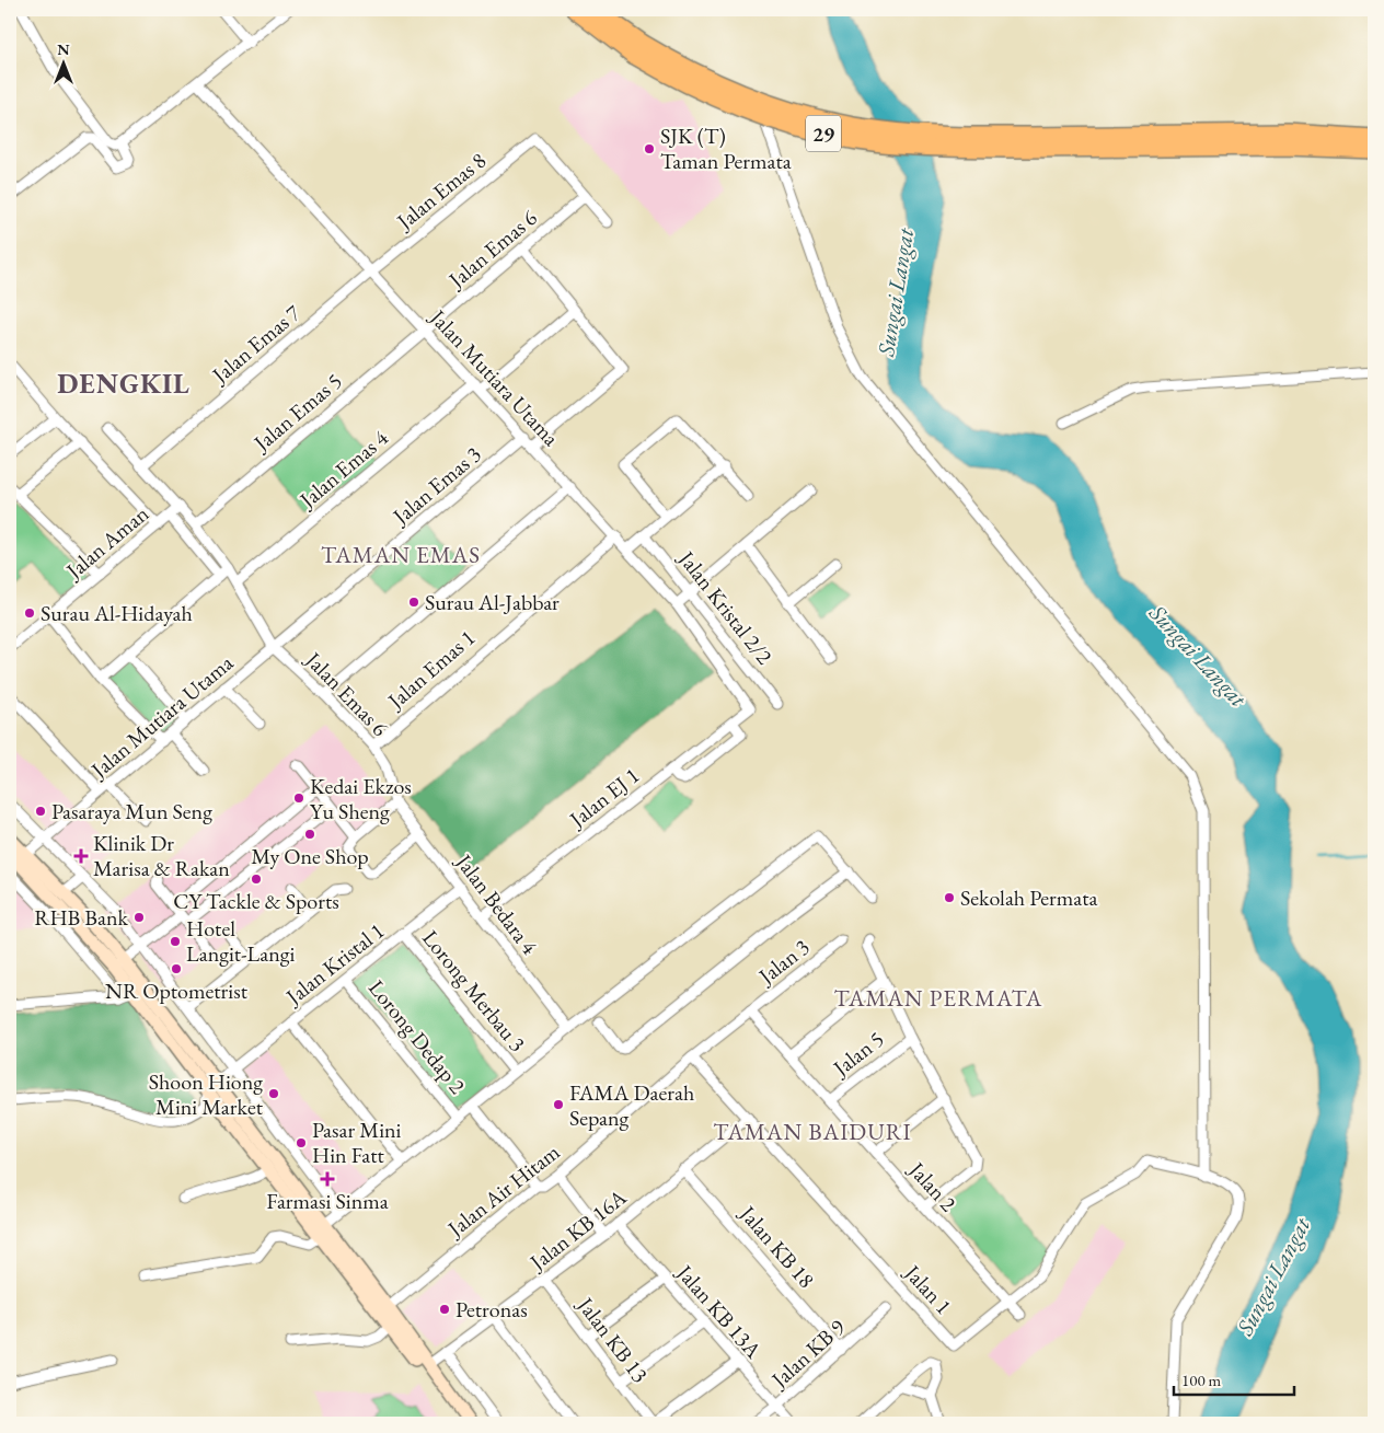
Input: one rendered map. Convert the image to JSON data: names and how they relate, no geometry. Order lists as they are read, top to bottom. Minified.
{"streets":{"highway":["29"],"street":["Jalan Emas 8","Jalan Emas 6","Jalan Emas 7","Jalan Mutiara Utama","Jalan Emas 5","Jalan Emas 4","Jalan Emas 3","Jalan Aman","Jalan Kristal 2/2","Jalan Emas 1","Jalan EJ 1","Jalan Bedara 4","Jalan 3","Jalan Kristal 1","Lorong Merbau 3","Lorong Dedap 2","Jalan 5","Jalan 2","Jalan Air Hitam","Jalan KB 16A","Jalan KB 18","Jalan 1","Jalan KB 13A","Jalan KB 13","Jalan KB 9"]},"crossings":[["Jalan Emas 8","Jalan Emas 6"],["Jalan Emas 8","Jalan Emas 7"],["Jalan Emas 8","Jalan Mutiara Utama"],["Jalan Emas 6","Jalan Emas 7"],["Jalan Emas 6","Jalan Mutiara Utama"],["Jalan Emas 6","Jalan Emas 5"],["Jalan Emas 6","Jalan Emas 4"],["Jalan Emas 6","Jalan Emas 3"],["Jalan Emas 6","Jalan Aman"],["Jalan Emas 6","Jalan Emas 1"],["Jalan Emas 6","Jalan Bedara 4"],["Jalan Emas 7","Jalan Mutiara Utama"],["Jalan Mutiara Utama","Jalan Emas 5"],["Jalan Mutiara Utama","Jalan Emas 4"],["Jalan Mutiara Utama","Jalan Emas 3"],["Jalan Mutiara Utama","Jalan Emas 1"],["Jalan Mutiara Utama","Jalan EJ 1"],["Jalan EJ 1","Jalan Bedara 4"],["Jalan Bedara 4","Jalan Kristal 1"],["Jalan 3","Jalan 2"],["Jalan 3","Jalan Air Hitam"],["Jalan Kristal 1","Lorong Merbau 3"],["Jalan Kristal 1","Lorong Dedap 2"],["Jalan 5","Jalan 2"],["Jalan 2","Jalan Air Hitam"],["Jalan 2","Jalan 1"],["Jalan Air Hitam","Jalan 1"],["Jalan KB 16A","Jalan KB 18"],["Jalan KB 16A","Jalan 1"],["Jalan KB 16A","Jalan KB 13A"],["Jalan KB 16A","Jalan KB 13"],["Jalan KB 18","Jalan KB 9"],["Jalan KB 13A","Jalan KB 9"]],"districts":["DENGKIL","TAMAN EMAS","TAMAN PERMATA","TAMAN BAIDURI"],"water":["Sungai Langat"],"places":{"other":["SJK (T) Taman Permata","Surau Al-Jabbar","Surau Al-Hidayah","Kedai Ekzos Yu Sheng","Pasaraya Mun Seng","My One Shop","CY Tackle & Sports","Sekolah Permata","RHB Bank","Hotel Langit-Langi","NR Optometrist","Shoon Hiong Mini Market","FAMA Daerah Sepang","Pasar Mini Hin Fatt","Petronas"],"health":["Klinik Dr Marisa & Rakan","Farmasi Sinma"]},"scale_bar":"100 m","north":"top"}
